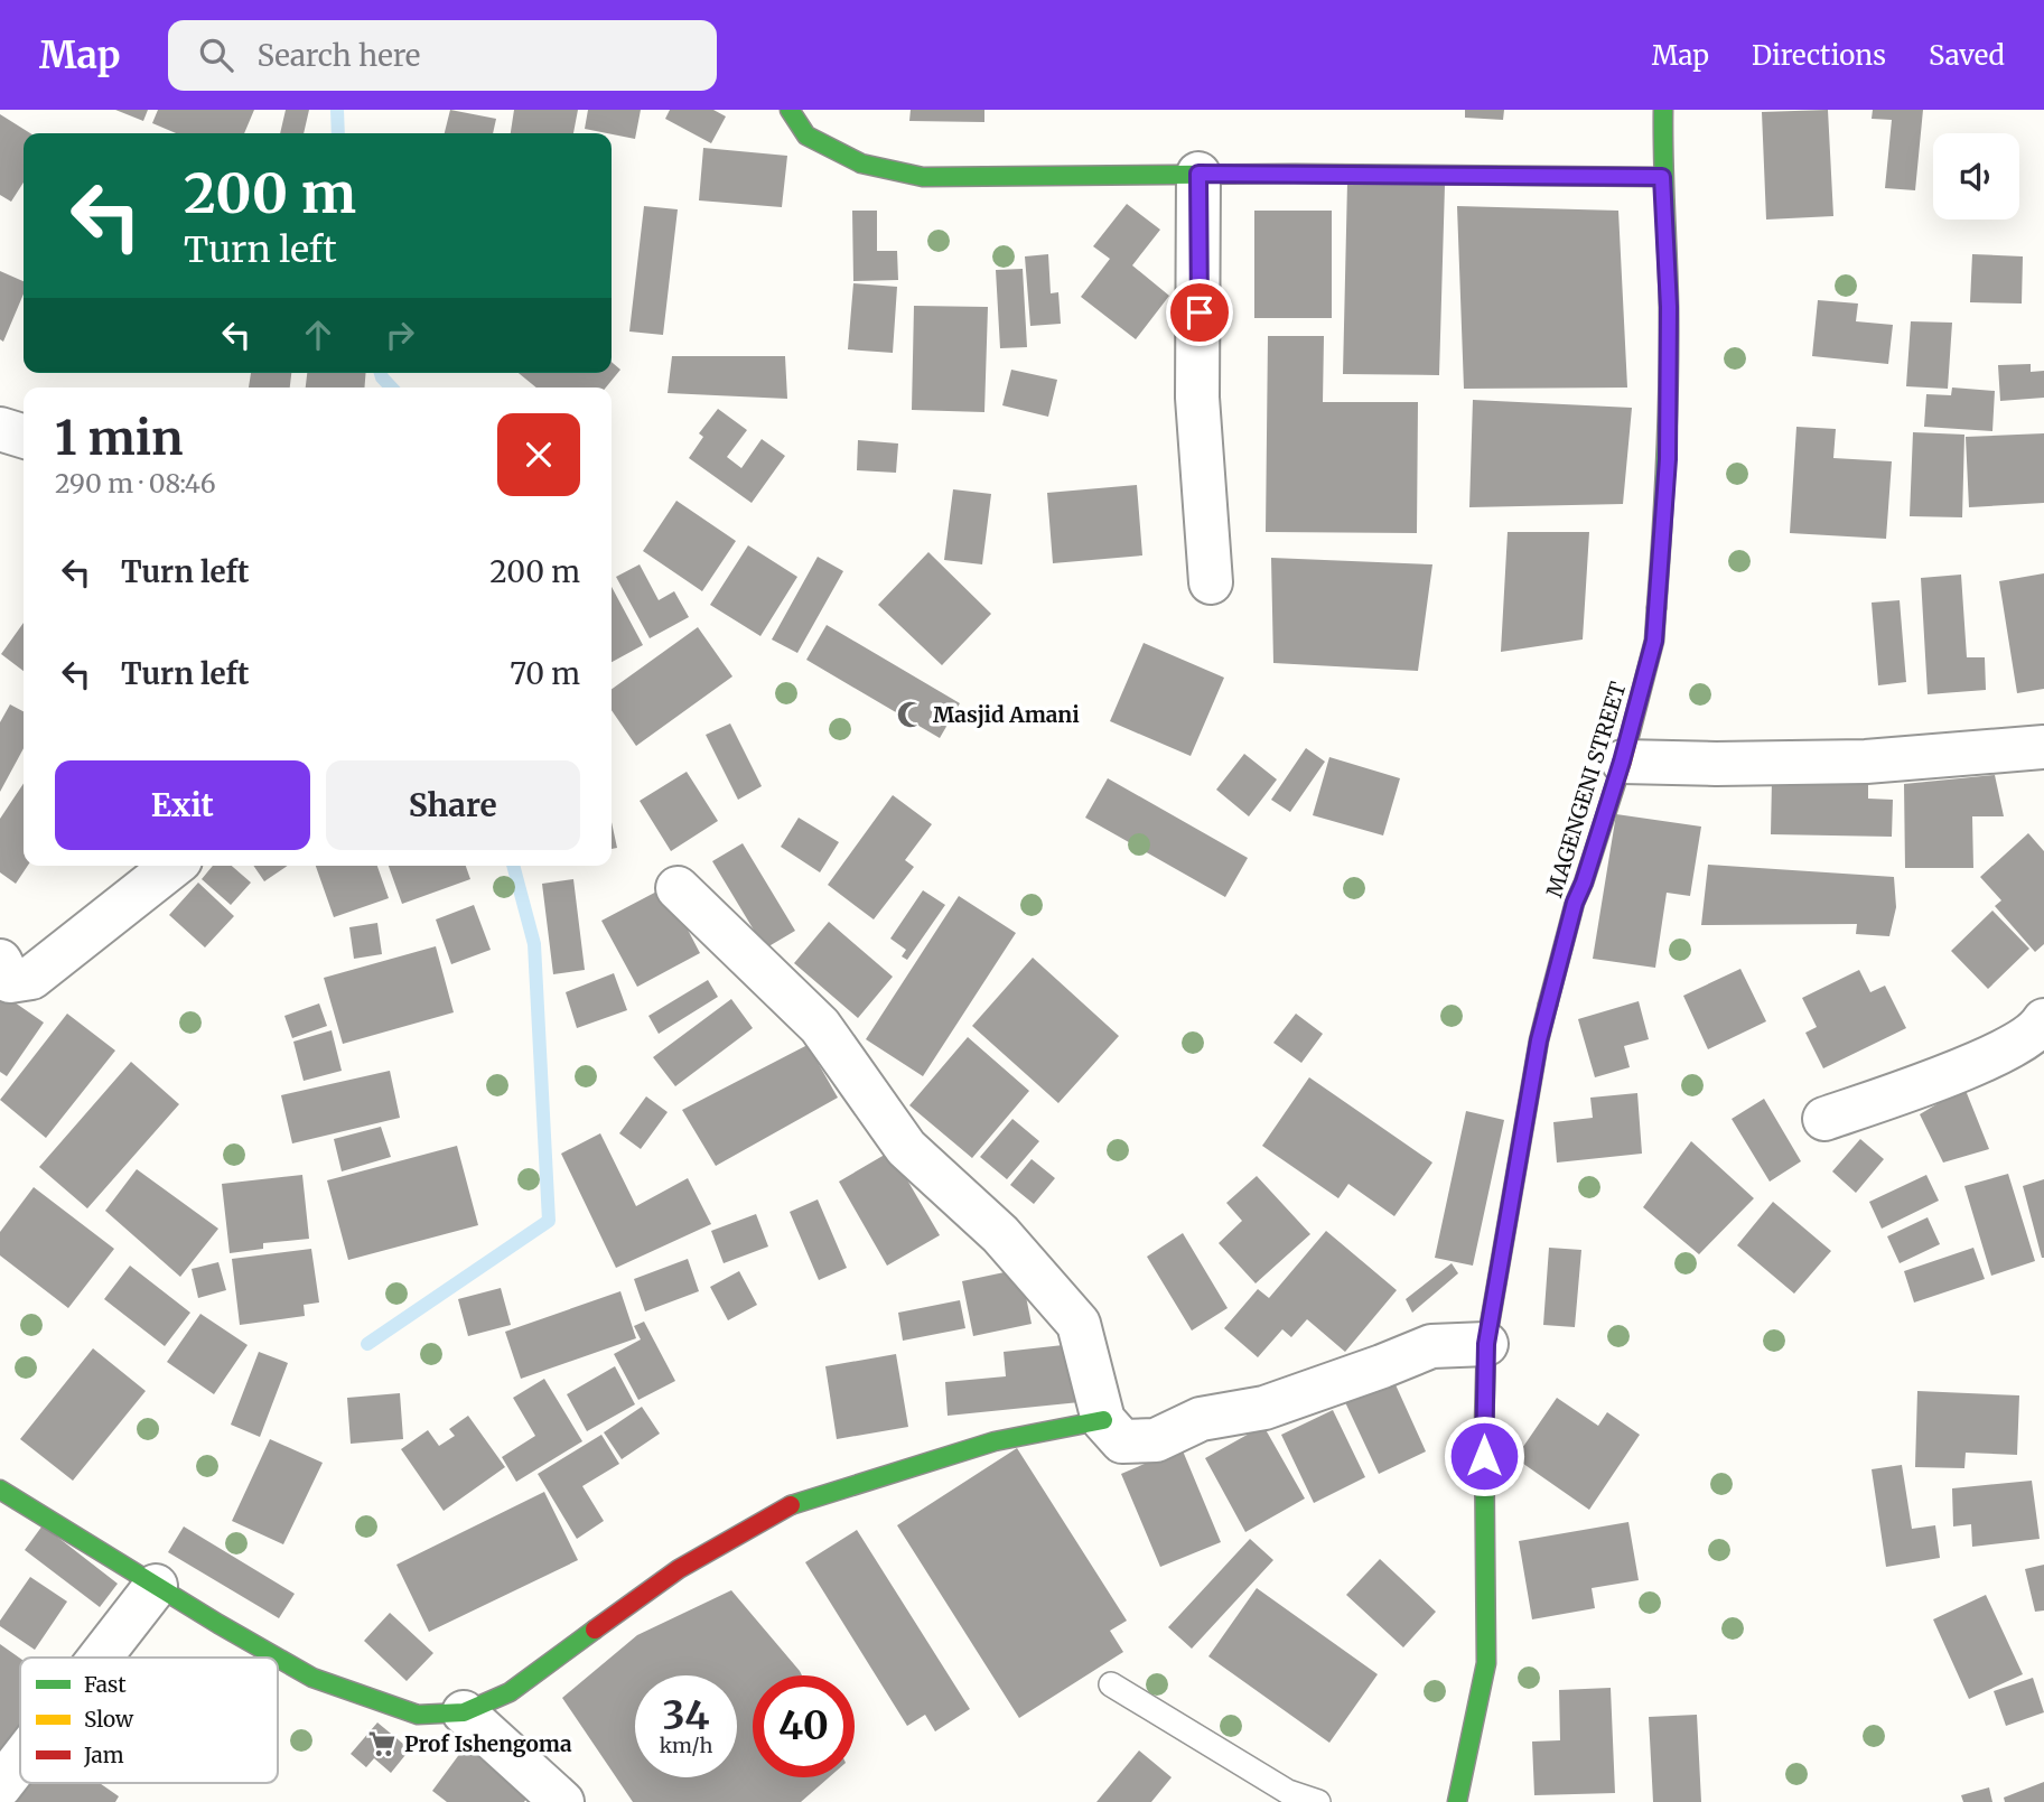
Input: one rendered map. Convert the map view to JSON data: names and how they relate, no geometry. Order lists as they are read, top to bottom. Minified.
{"streets":{"street":["MAGENGENI STREET"]},"places":{"mosque":["Masjid Amani"],"supermarket":["Prof Ishengoma"]},"legend":["Fast","Slow","Jam"],"page":{"header":"Map","search":"Search here","nav":["Map","Directions","Saved"],"turn":["200 m","Turn left"],"heading":["1 min","290 m · 08:46"],"list":[{"name":"Turn left","value":"200 m"},{"name":"Turn left","value":"70 m"}],"buttons":["Exit","Share"],"speed":"34 km/h","limit":"40"}}
